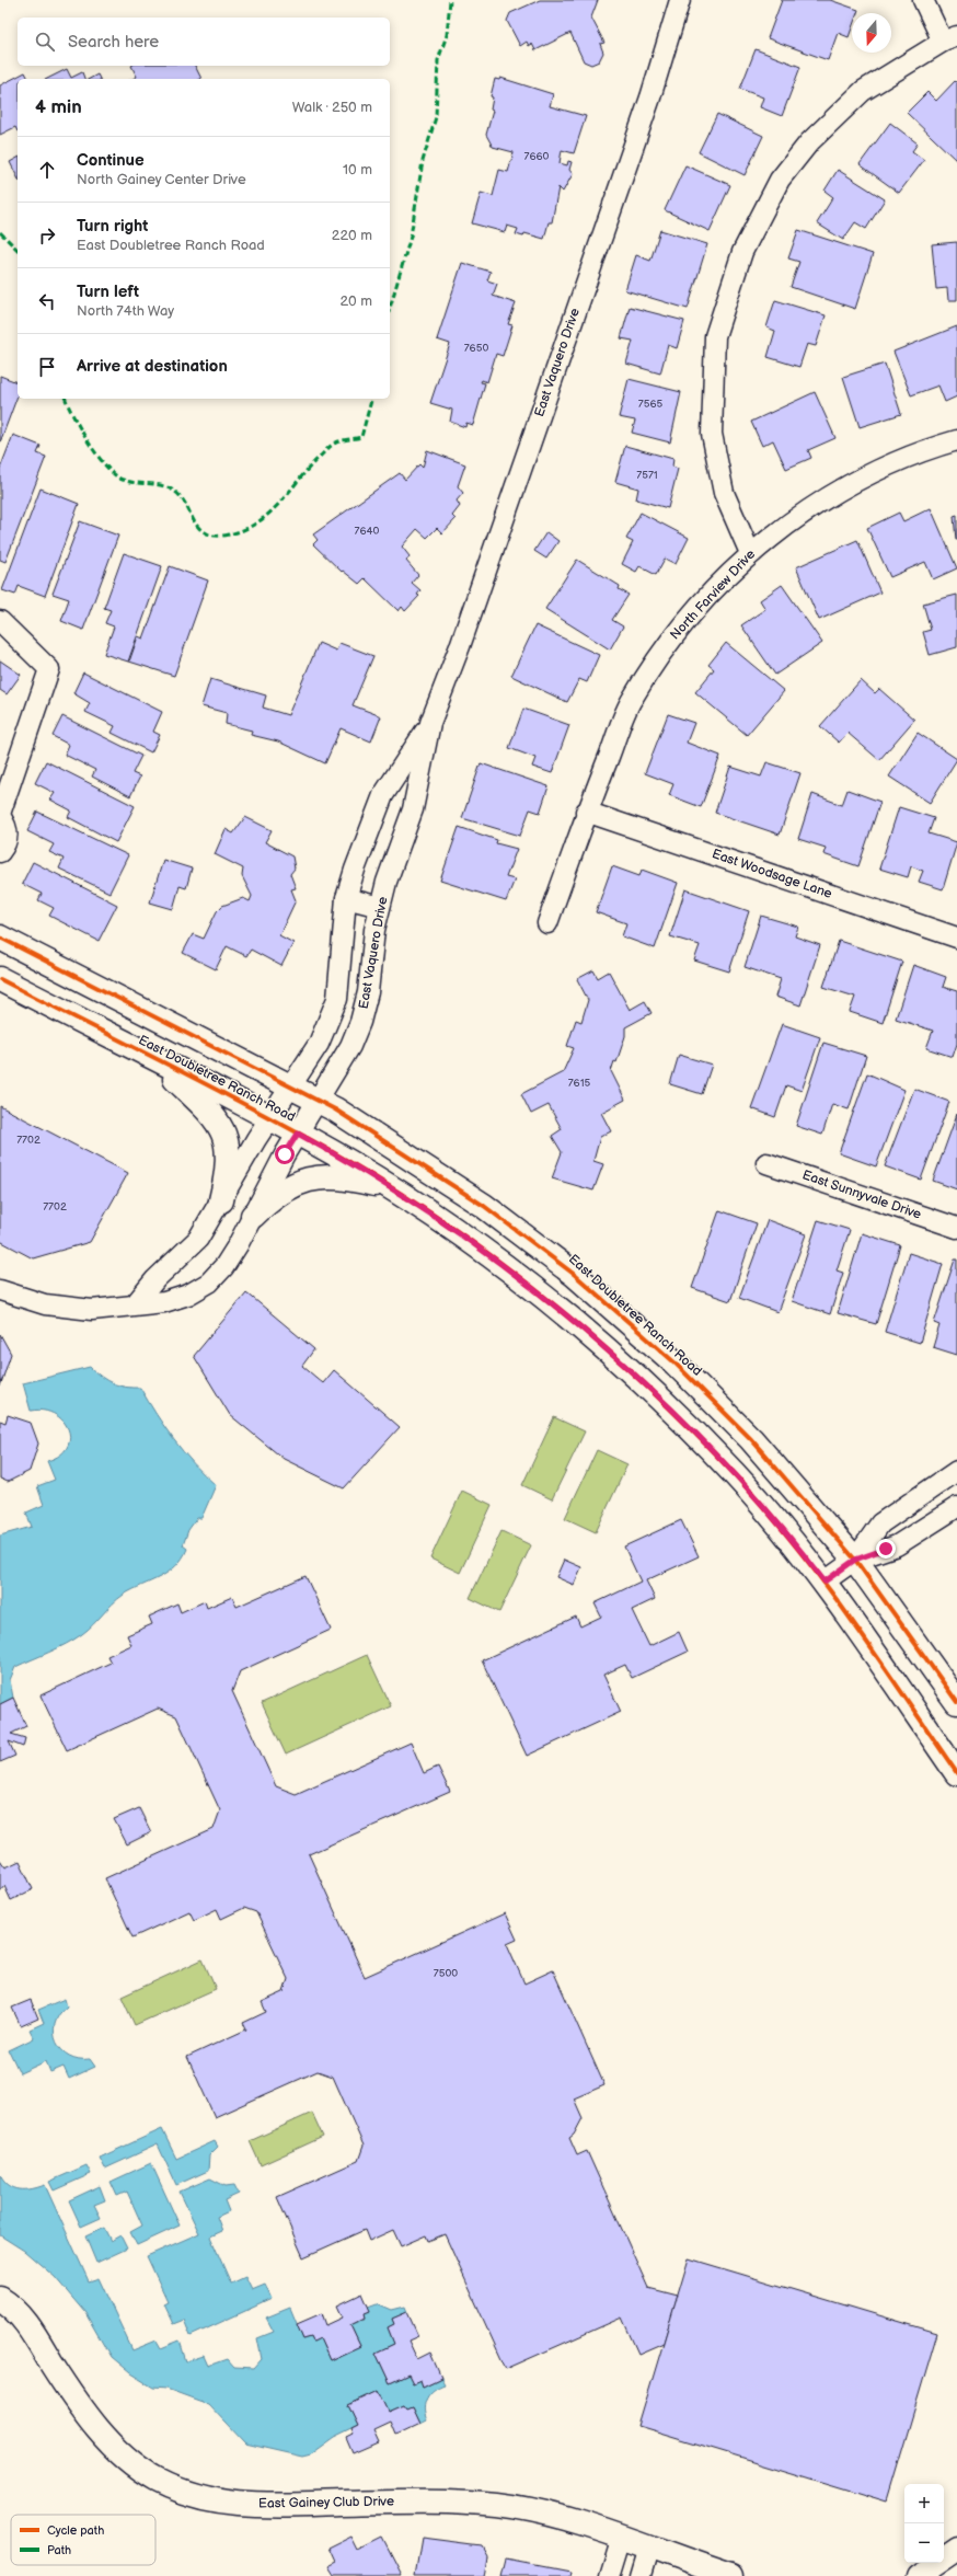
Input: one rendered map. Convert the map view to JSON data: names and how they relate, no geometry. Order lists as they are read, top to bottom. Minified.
{"streets":{"main road":["East Doubletree Ranch Road","East Gainey Club Drive"],"street":["East Vaquero Drive","North Farview Drive","East Woodsage Lane","East Sunnyvale Drive"]},"crossings":[["East Vaquero Drive","East Doubletree Ranch Road"],["North Farview Drive","East Woodsage Lane"]],"house_numbers":["7660","7650","7565","7571","7640","7615","7702","7702","7500"],"legend":["Cycle path","Path"],"north":"bottom","page":{"search":"Search here","heading":["4 min","Walk · 250 m"],"list":[["Continue","North Gainey Center Drive","10 m"],["Turn right","East Doubletree Ranch Road","220 m"],["Turn left","North 74th Way","20 m"],"Arrive at destination"],"map_buttons":["+","−"]}}
